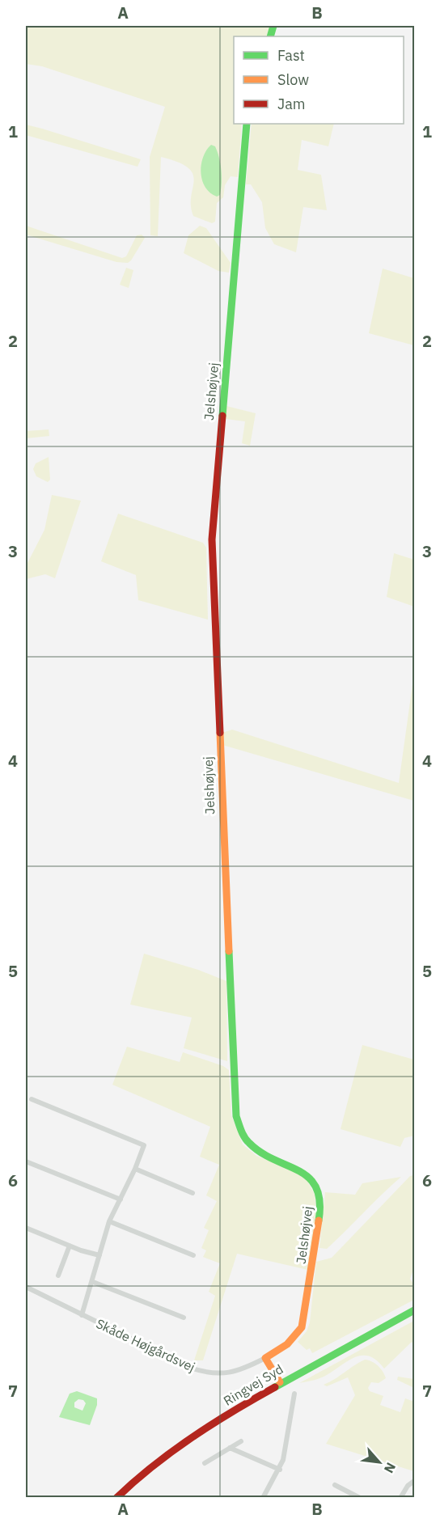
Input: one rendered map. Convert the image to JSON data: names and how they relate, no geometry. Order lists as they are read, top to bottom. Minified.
{"streets":{"street":["Jelshøjvej","Skåde Højgårdsvej","Ringvej Syd"]},"crossings":[["Jelshøjvej","Skåde Højgårdsvej"]],"legend":["Fast","Slow","Jam"],"north":"bottom right","grid":{"columns":["A","B"],"rows":["1","2","3","4","5","6","7"]}}
